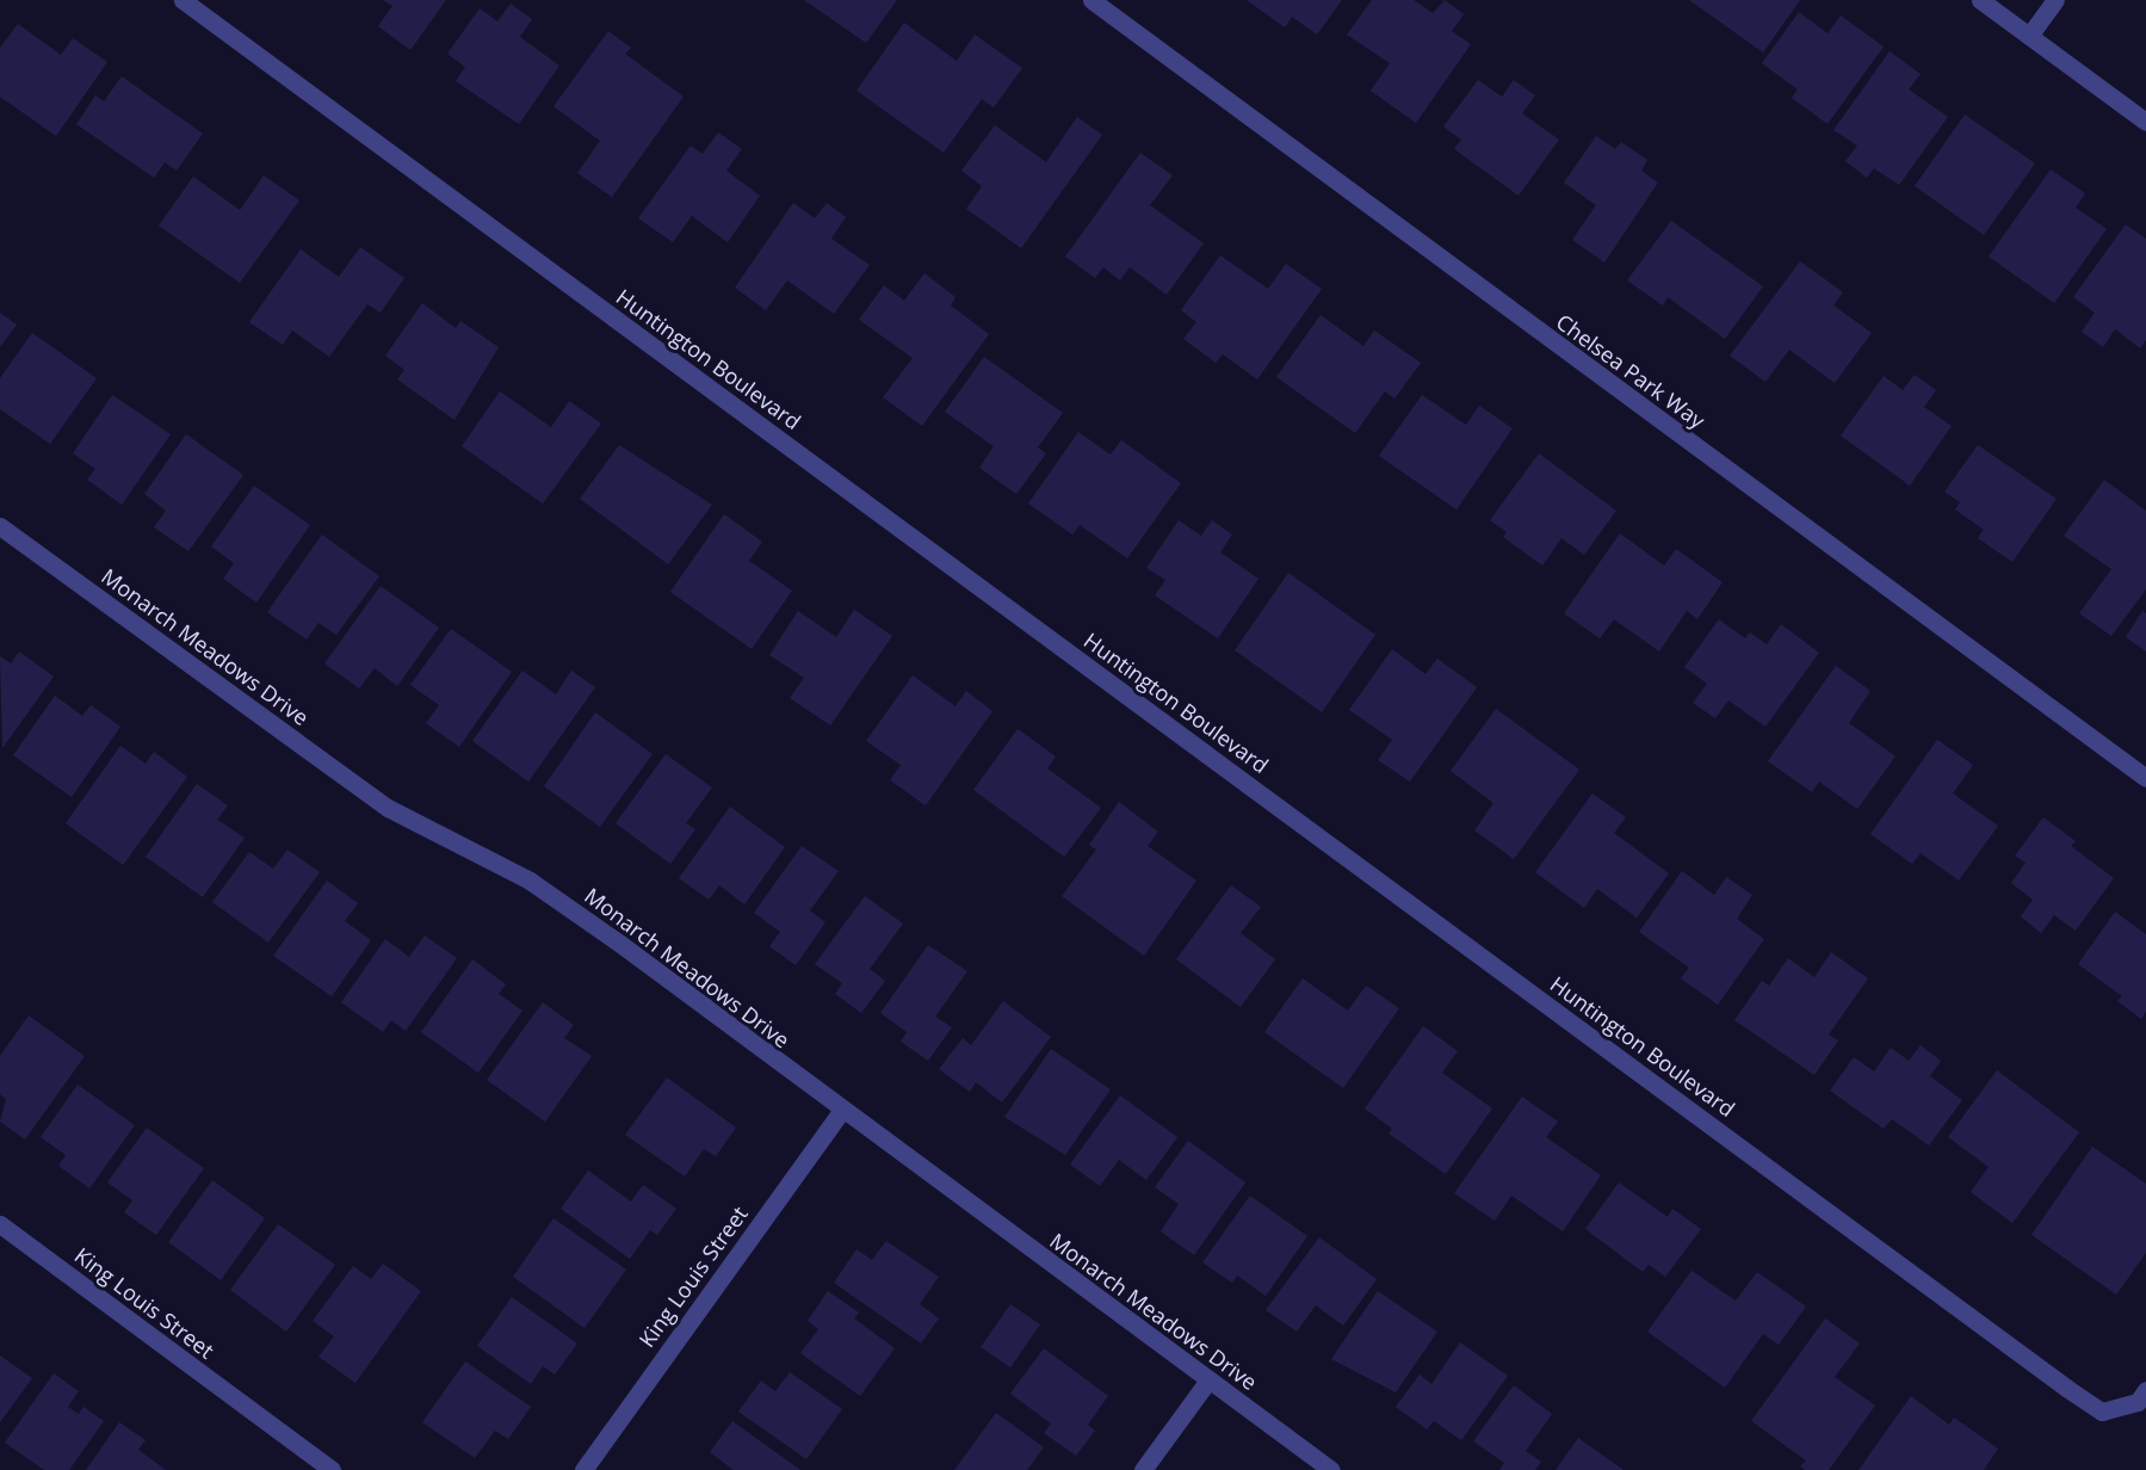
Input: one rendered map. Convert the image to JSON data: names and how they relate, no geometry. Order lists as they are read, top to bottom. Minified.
{"streets":{"street":["Huntington Boulevard","Chelsea Park Way","Monarch Meadows Drive","King Louis Street"]},"crossings":[["Monarch Meadows Drive","King Louis Street"]]}
